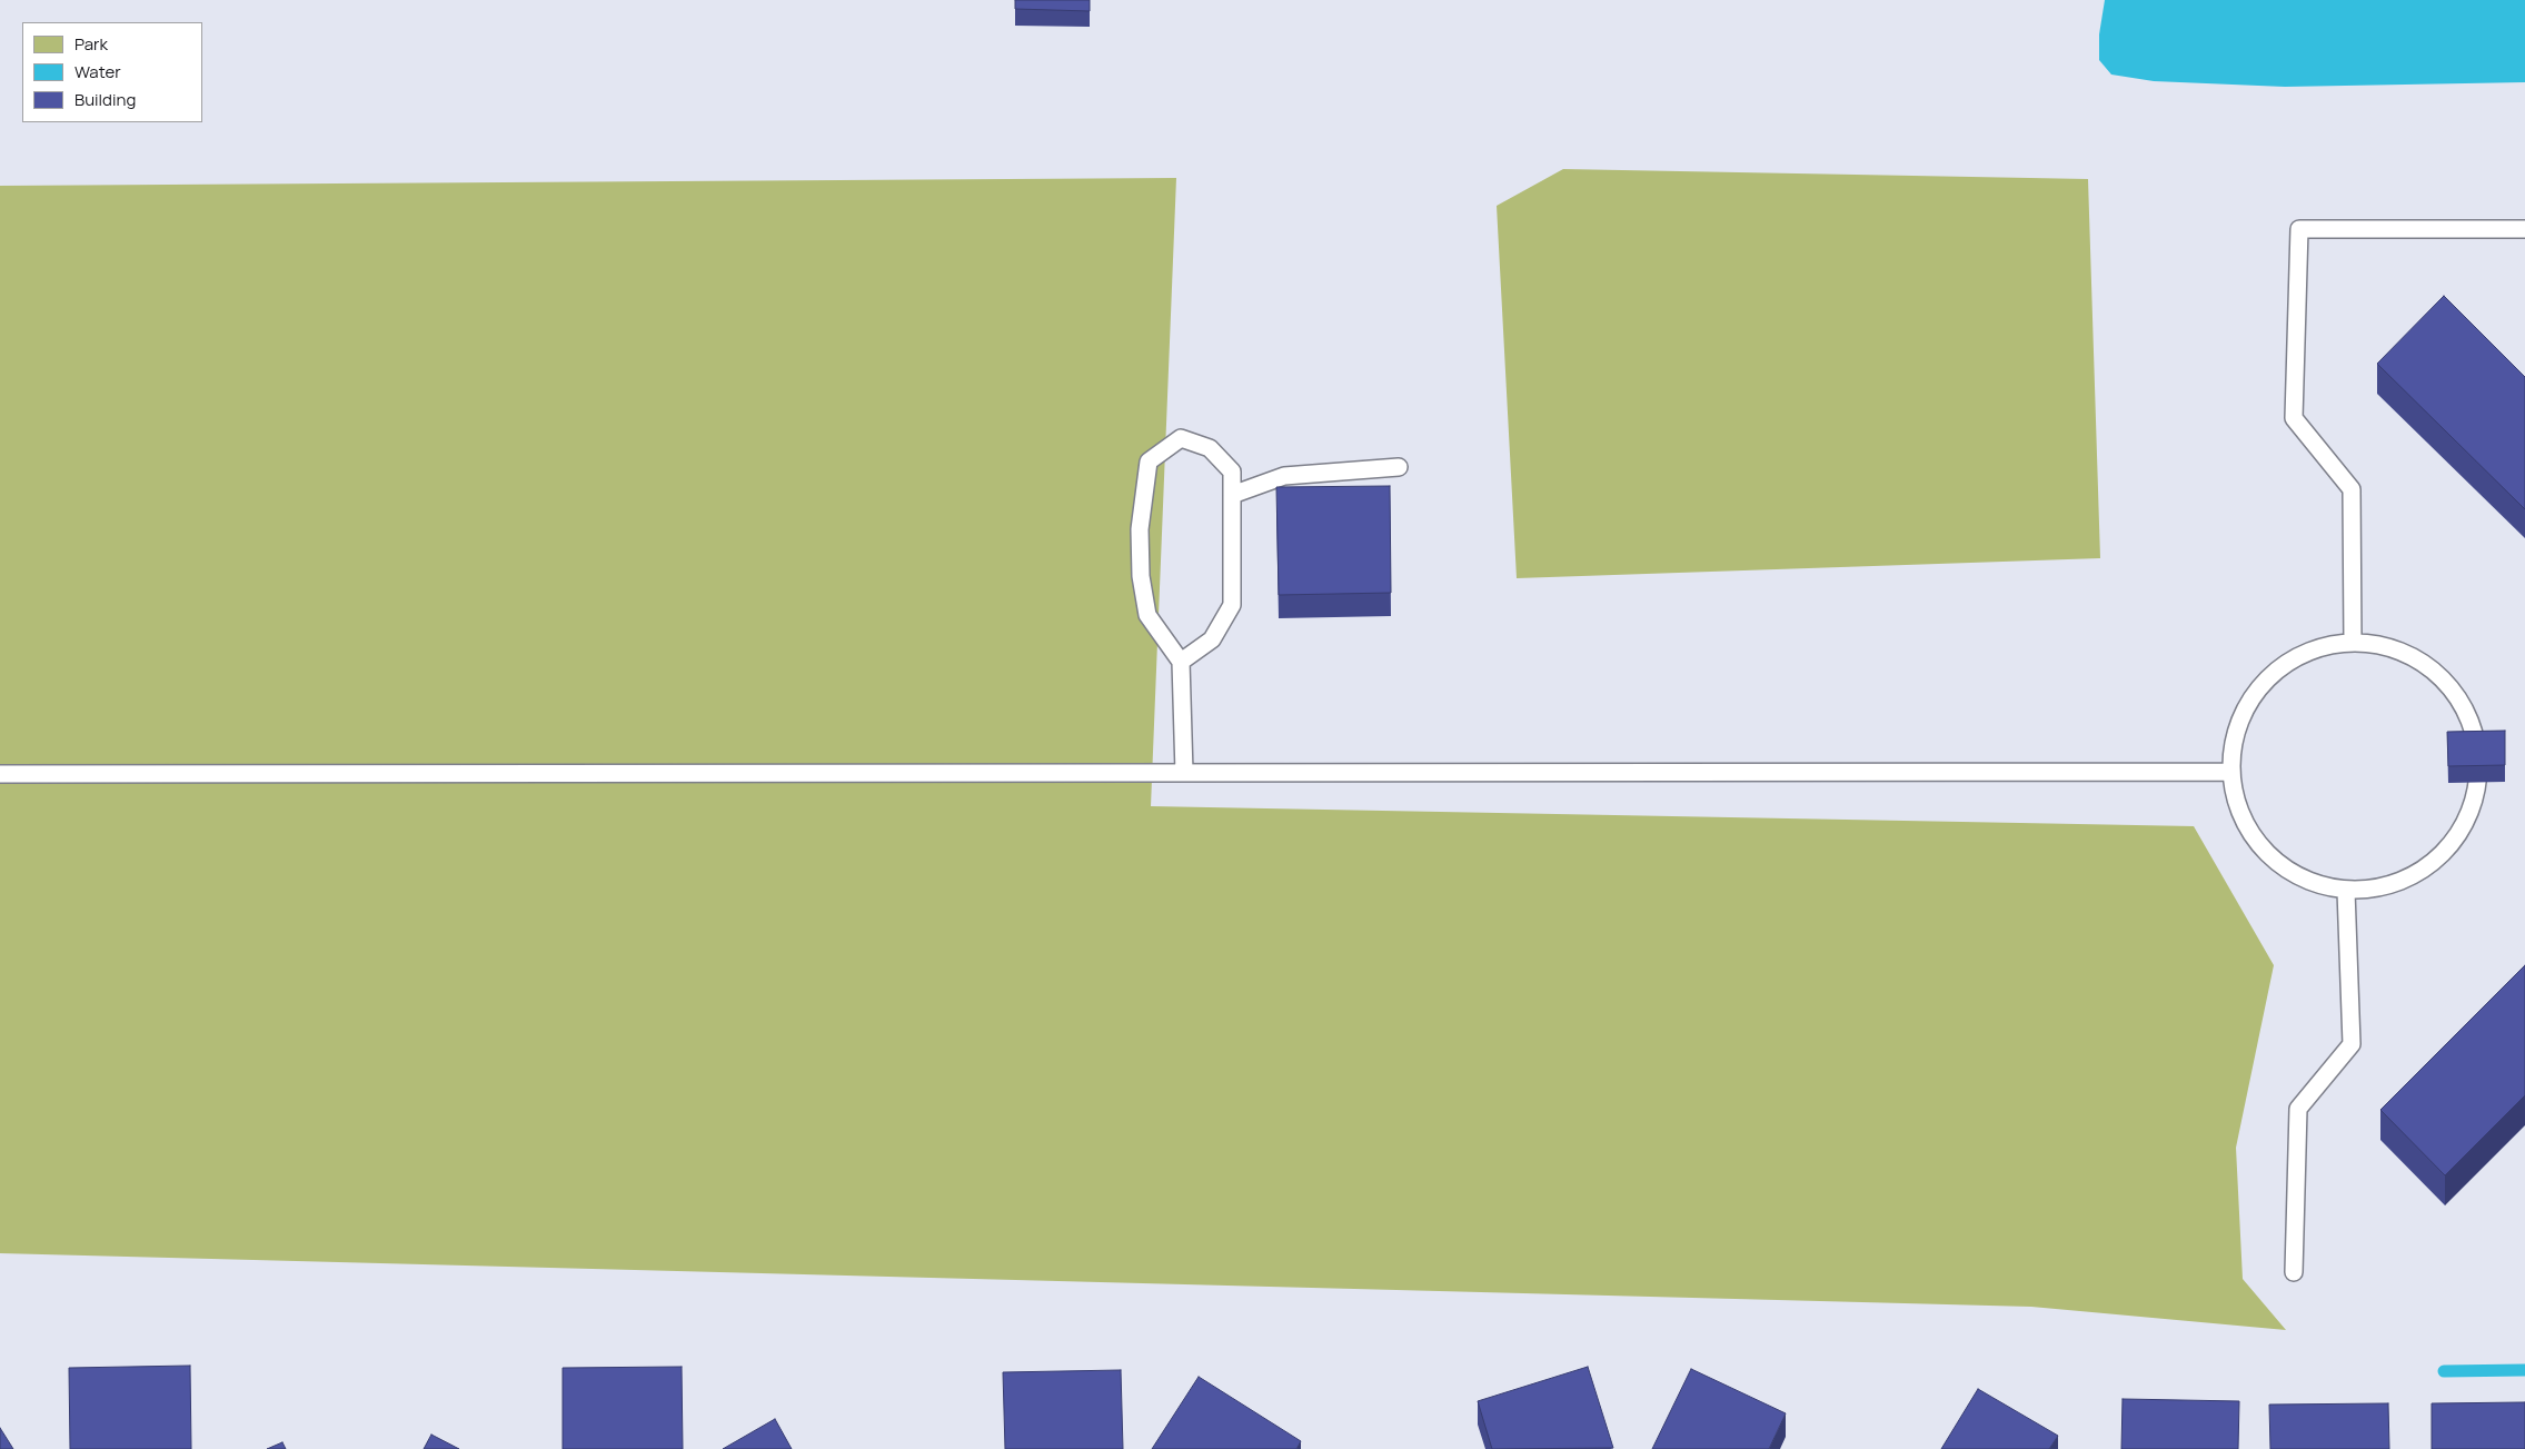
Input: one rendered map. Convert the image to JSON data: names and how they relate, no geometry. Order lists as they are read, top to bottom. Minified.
{"legend":["Park","Water","Building"]}
